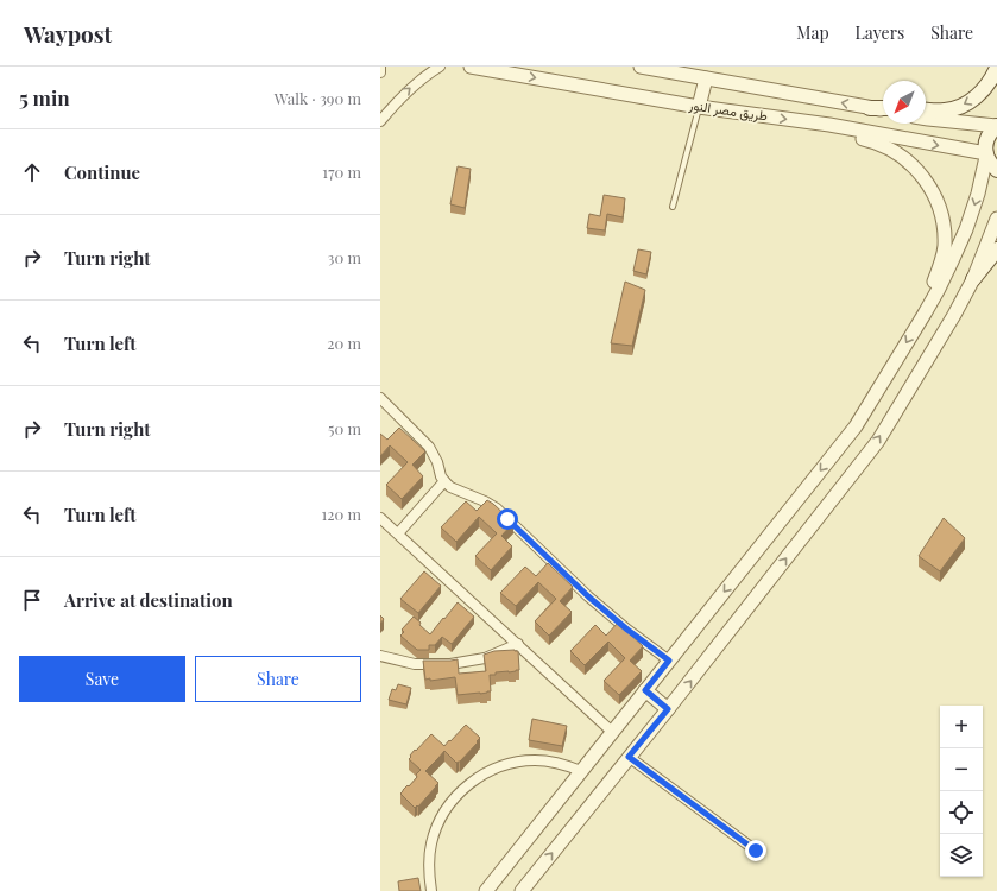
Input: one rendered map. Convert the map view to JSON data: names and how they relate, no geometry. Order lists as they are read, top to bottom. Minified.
{"streets":{"street":["طريق مصر النور"]},"north":"bottom left","page":{"header":"Waypost","nav":["Map","Layers","Share"],"heading":["5 min","Walk · 390 m"],"list":[["Continue","170 m"],["Turn right","30 m"],["Turn left","20 m"],["Turn right","50 m"],["Turn left","120 m"],"Arrive at destination"],"buttons":["Save","Share"],"map_buttons":["+","−"]}}
